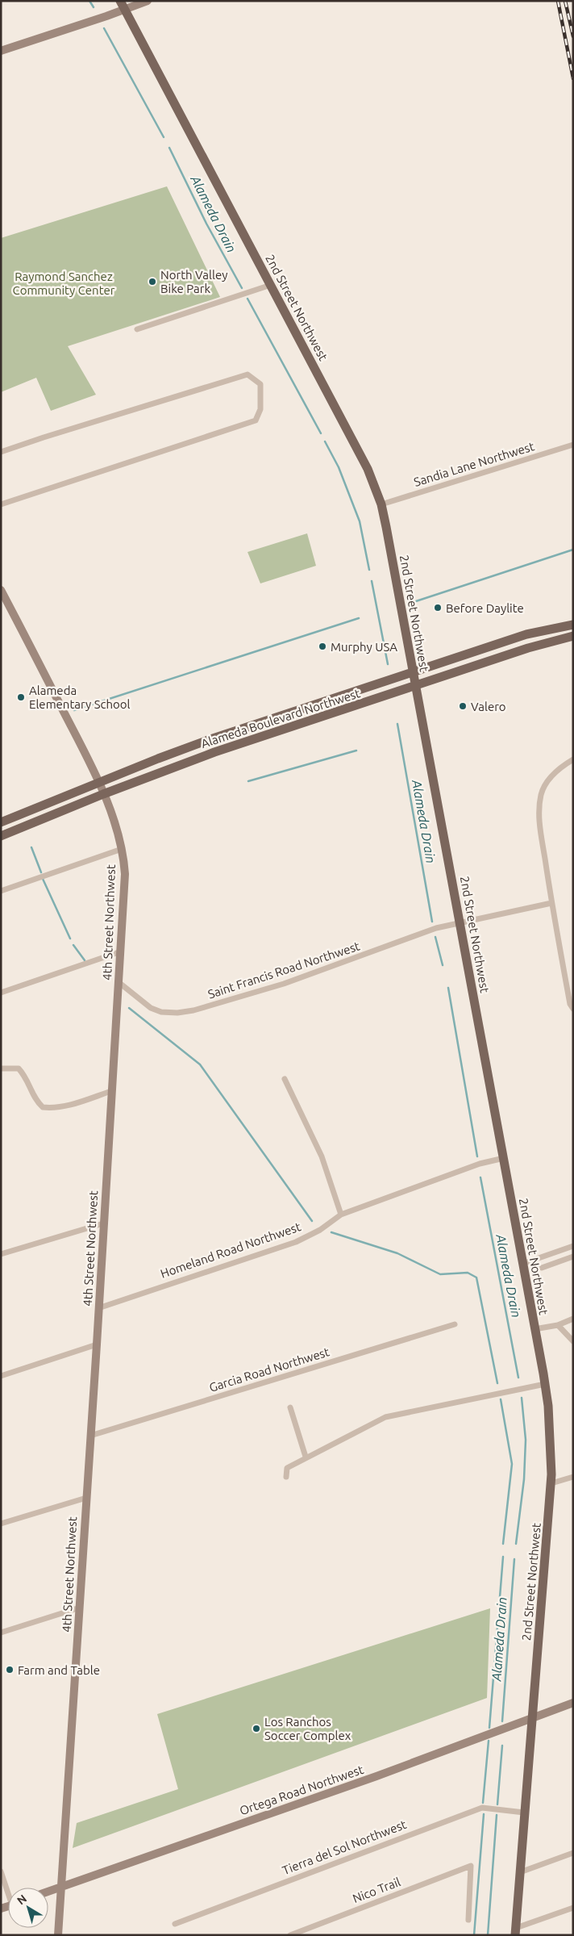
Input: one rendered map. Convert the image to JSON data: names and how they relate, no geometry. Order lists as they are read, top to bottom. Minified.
{"streets":{"main road":["2nd Street Northwest","Alameda Boulevard Northwest","4th Street Northwest","Ortega Road Northwest"],"street":["Sandia Lane Northwest","Saint Francis Road Northwest","Homeland Road Northwest","Garcia Road Northwest","Tierra del Sol Northwest","Nico Trail"]},"crossings":[["2nd Street Northwest","Sandia Lane Northwest"],["2nd Street Northwest","Alameda Boulevard Northwest"],["2nd Street Northwest","Saint Francis Road Northwest"],["2nd Street Northwest","Homeland Road Northwest"],["2nd Street Northwest","Ortega Road Northwest"],["2nd Street Northwest","Tierra del Sol Northwest"],["Alameda Boulevard Northwest","4th Street Northwest"],["4th Street Northwest","Saint Francis Road Northwest"],["4th Street Northwest","Homeland Road Northwest"],["4th Street Northwest","Garcia Road Northwest"],["4th Street Northwest","Ortega Road Northwest"]],"water":["Alameda Drain"],"parks":["Raymond Sanchez Community Center"],"places":["North Valley Bike Park","Before Daylite","Murphy USA","Alameda Elementary School","Valero","Farm and Table","Los Ranchos Soccer Complex"],"north":"top left"}
